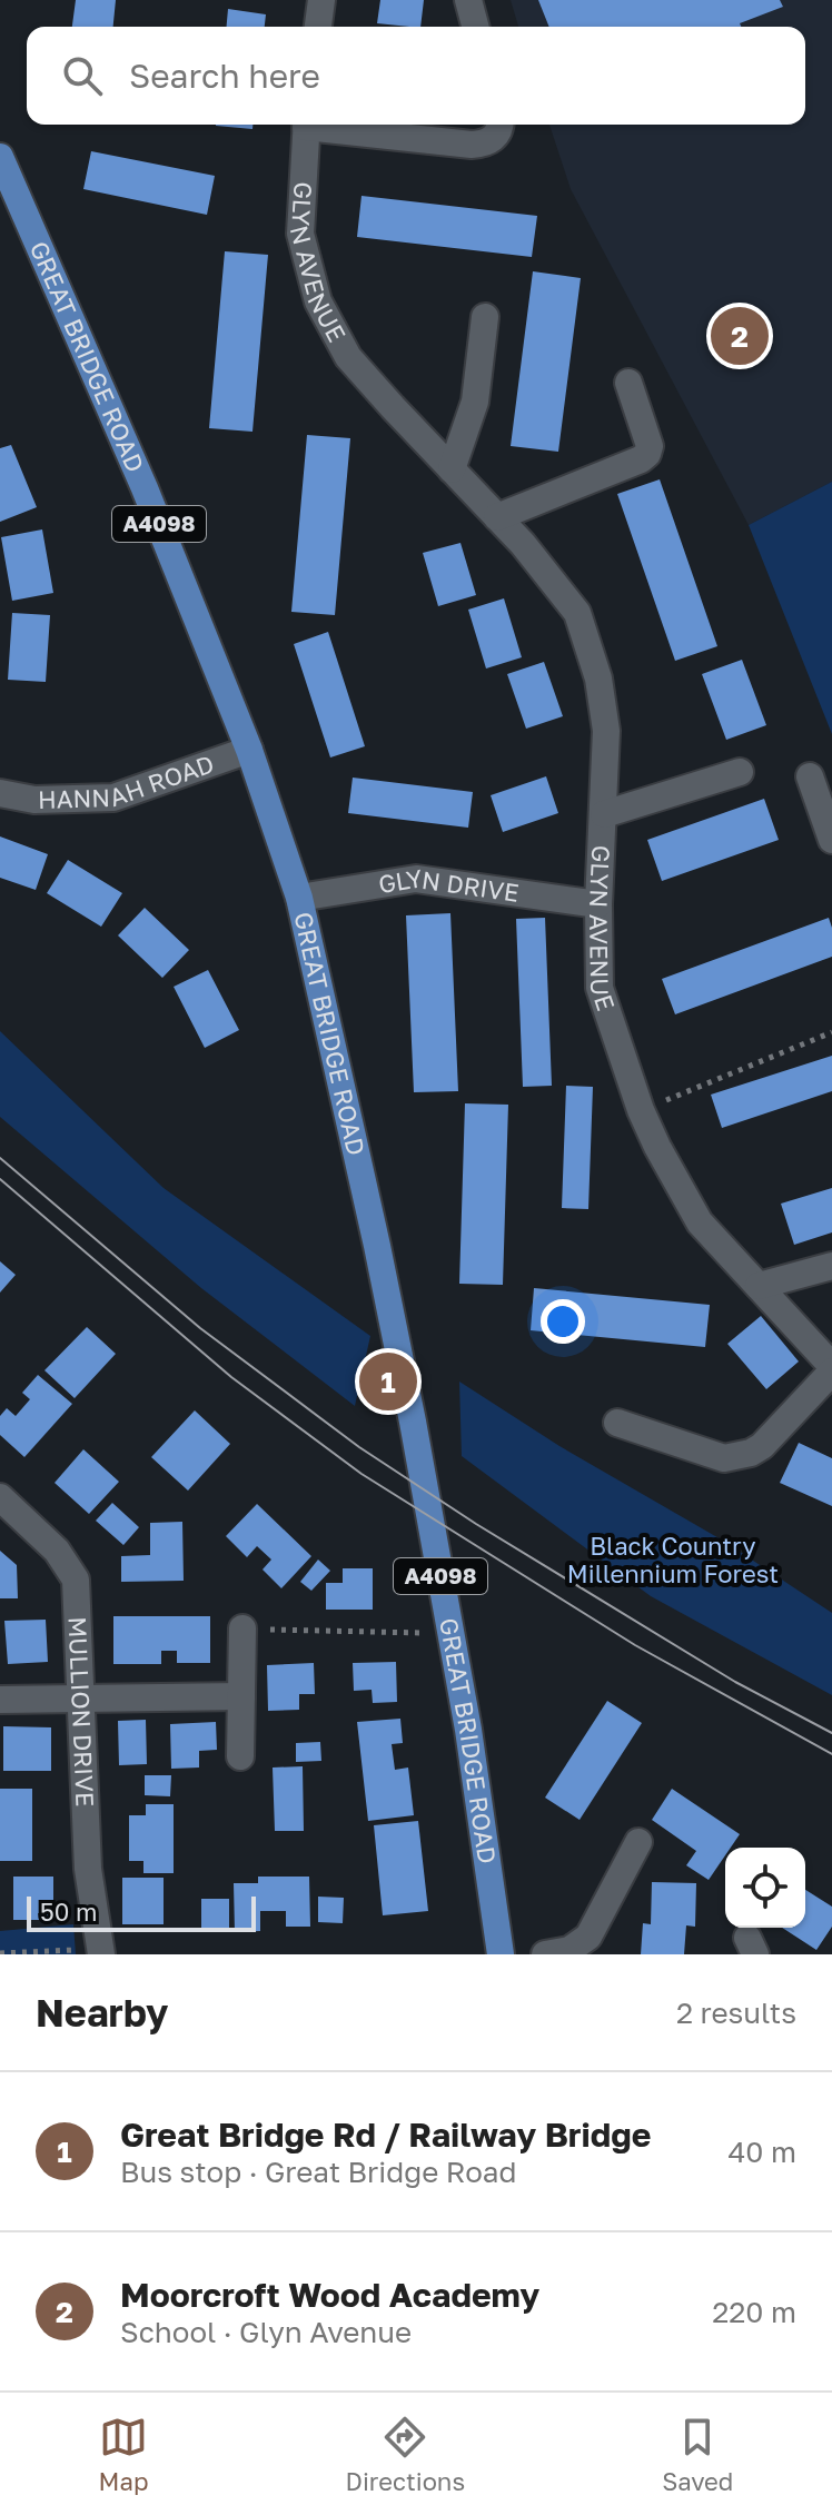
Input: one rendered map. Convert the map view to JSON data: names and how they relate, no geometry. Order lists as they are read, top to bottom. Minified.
{"streets":{"main road":["GREAT BRIDGE ROAD","A4098"],"street":["GLYN AVENUE","HANNAH ROAD","GLYN DRIVE","MULLION DRIVE"]},"crossings":[["GLYN AVENUE","GLYN DRIVE"],["GREAT BRIDGE ROAD","HANNAH ROAD"],["GREAT BRIDGE ROAD","GLYN DRIVE"]],"parks":["Black Country Millennium Forest"],"scale_bar":"50 m","page":{"search":"Search here","pins":["2","1"],"scale":"50 m","heading":["Nearby","2 results"],"list":[{"mark":"1","name":"Great Bridge Rd / Railway Bridge","note":"Bus stop · Great Bridge Road","value":"40 m"},{"mark":"2","name":"Moorcroft Wood Academy","note":"School · Glyn Avenue","value":"220 m"}],"nav":["Map","Directions","Saved"]}}
